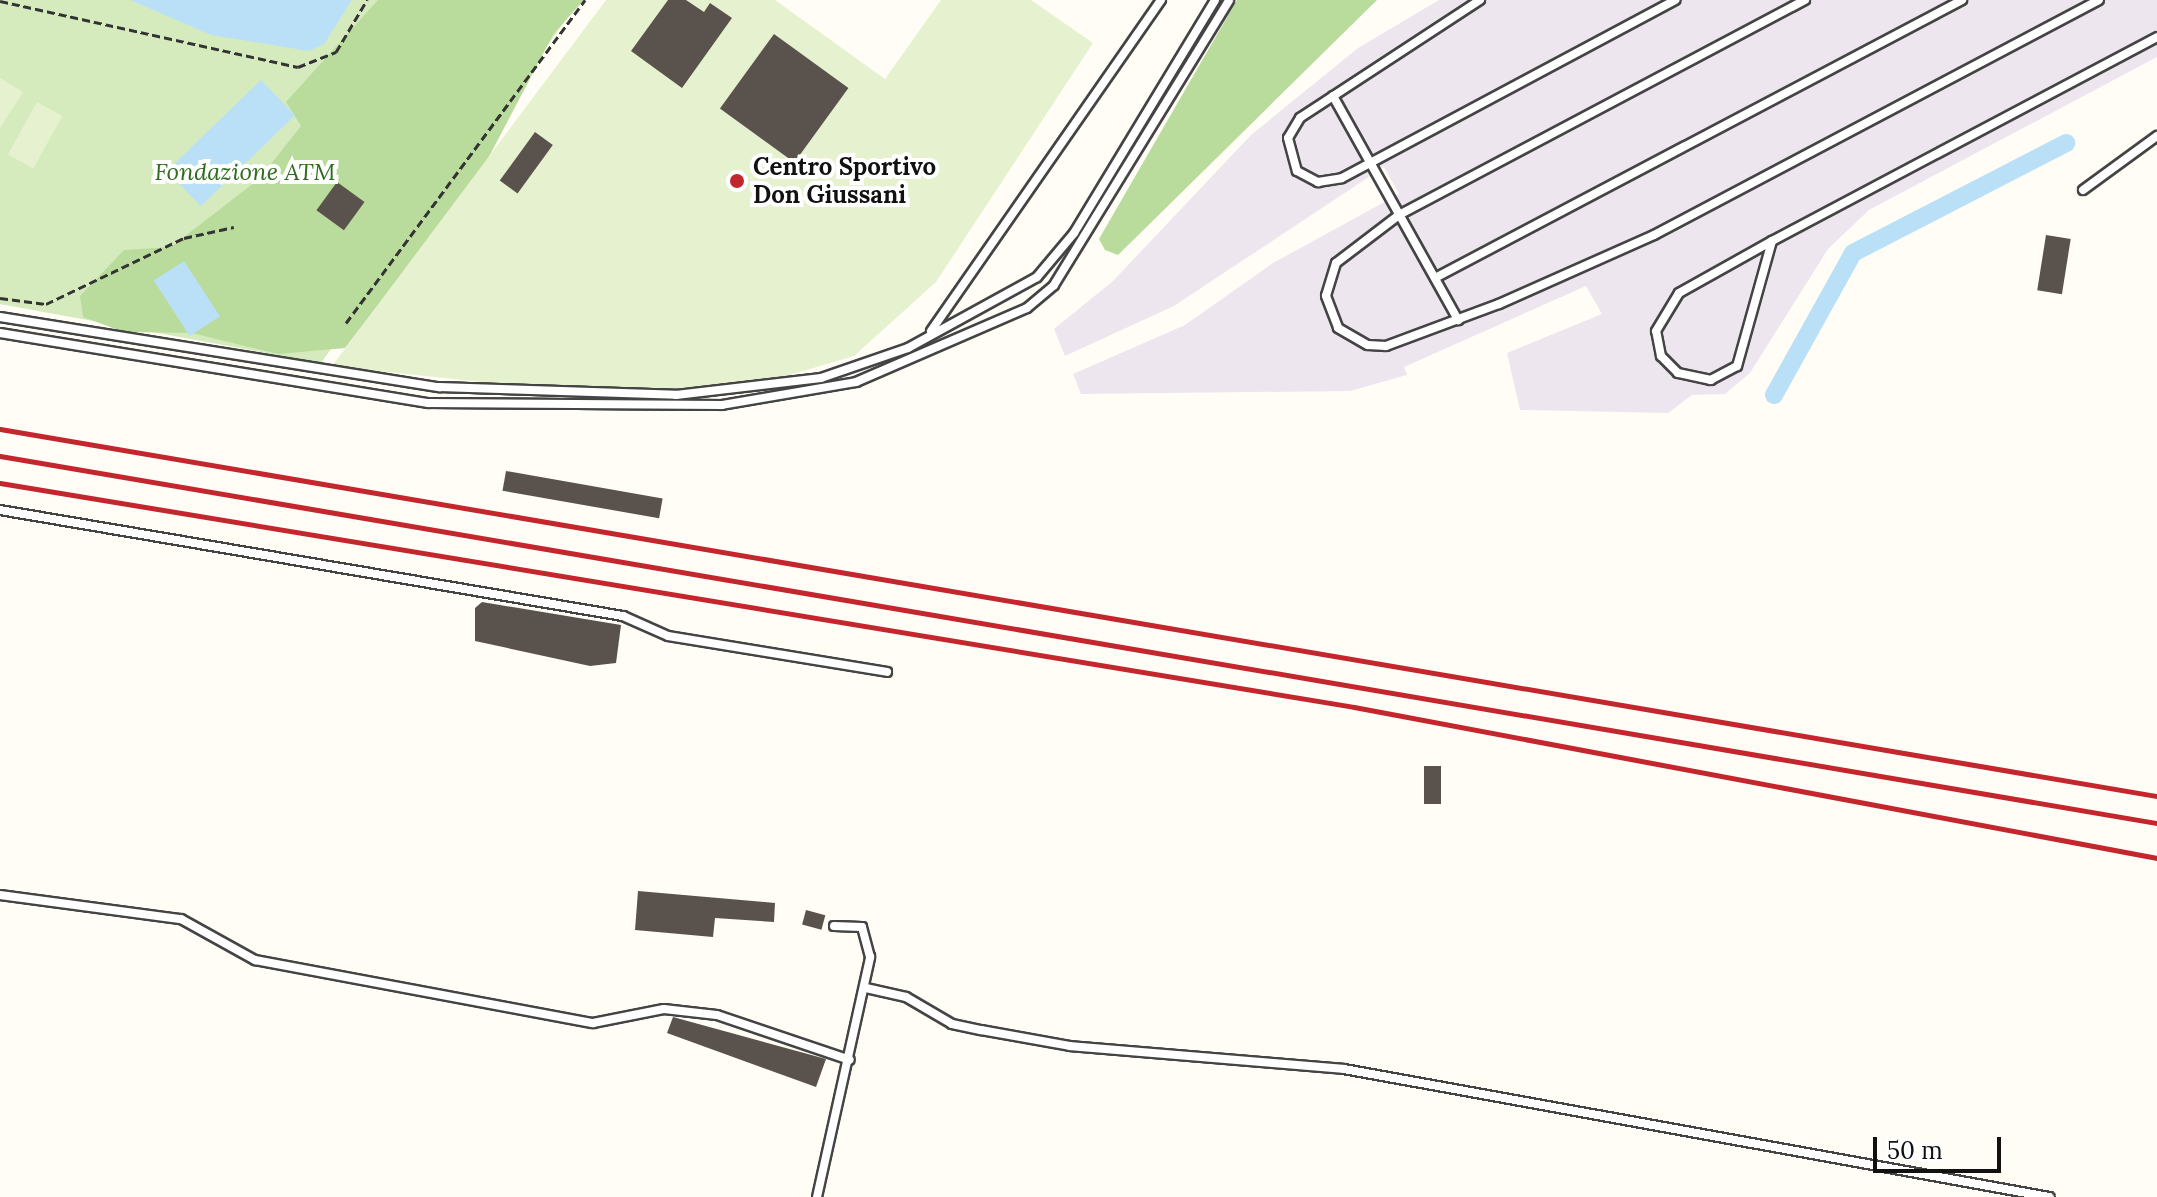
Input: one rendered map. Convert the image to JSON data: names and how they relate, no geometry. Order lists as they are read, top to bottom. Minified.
{"parks":["Fondazione ATM"],"places":["Centro Sportivo Don Giussani"],"scale_bar":"50 m"}
